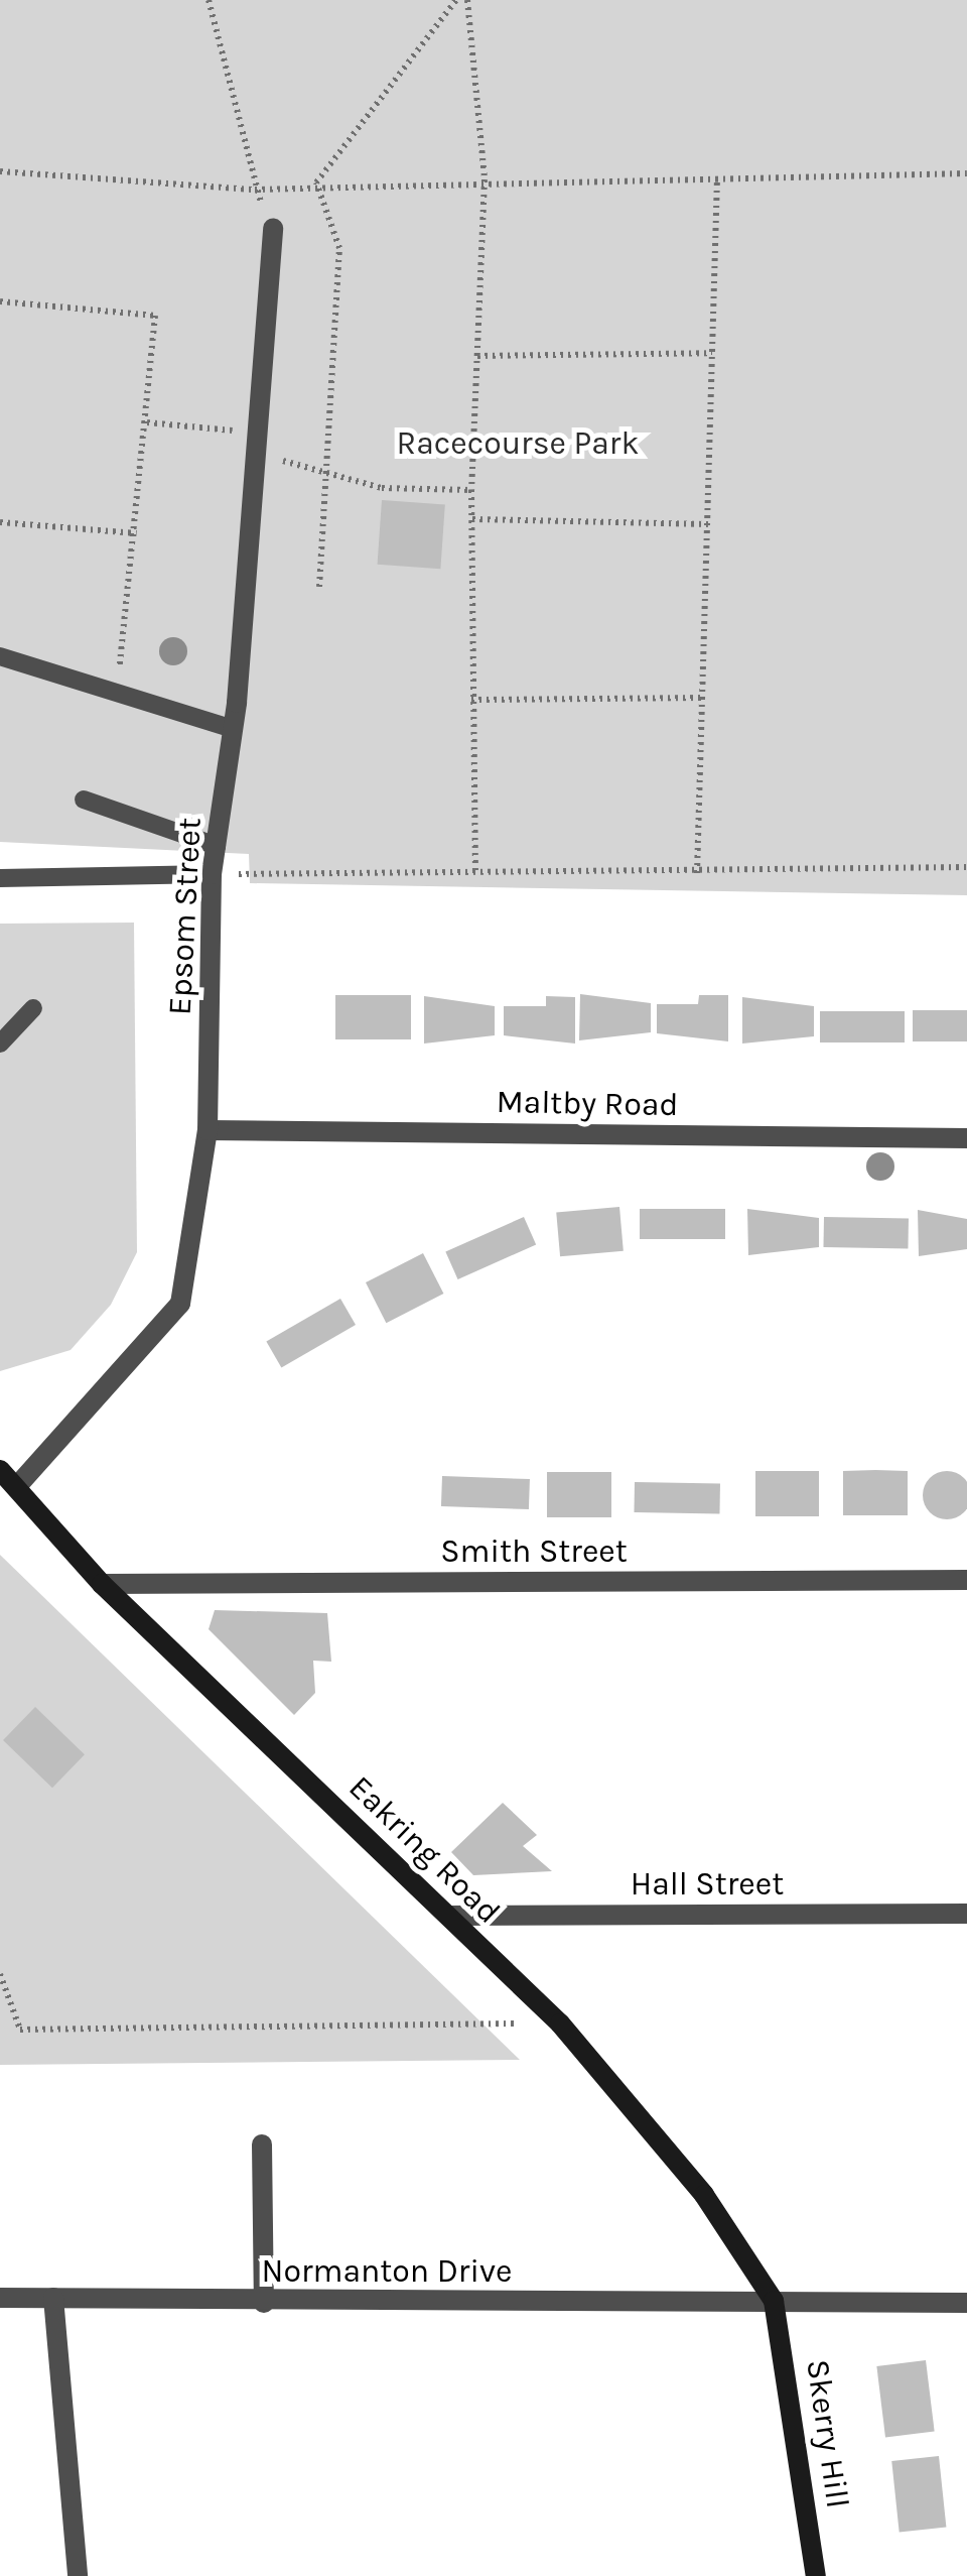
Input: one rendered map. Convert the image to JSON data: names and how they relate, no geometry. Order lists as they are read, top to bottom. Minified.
{"streets":{"street":["Epsom Street","Maltby Road","Smith Street","Eakring Road","Hall Street","Normanton Drive","Skerry Hill"]},"crossings":[["Epsom Street","Maltby Road"],["Epsom Street","Eakring Road"],["Smith Street","Eakring Road"],["Eakring Road","Hall Street"],["Eakring Road","Normanton Drive"],["Eakring Road","Skerry Hill"],["Normanton Drive","Skerry Hill"]],"parks":["Racecourse Park"]}
